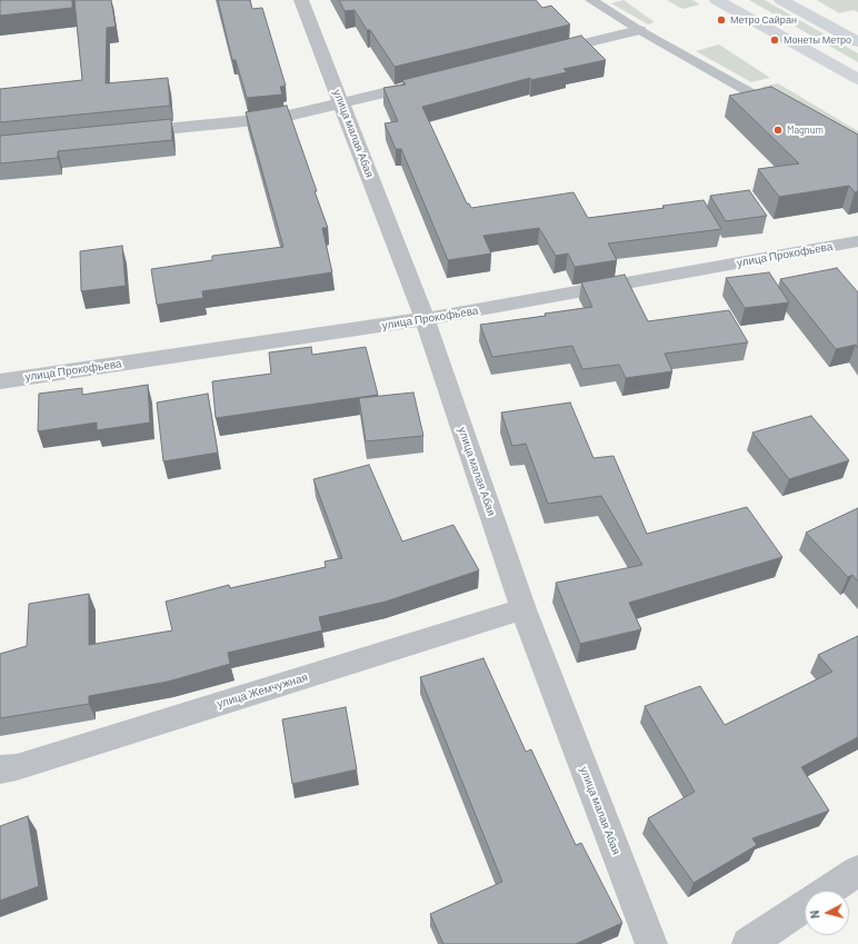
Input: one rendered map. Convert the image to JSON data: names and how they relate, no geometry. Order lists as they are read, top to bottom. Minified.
{"streets":{"street":["улица малая Абая","улица Прокофьева","улица Жемчужная"]},"crossings":[["улица малая Абая","улица Прокофьева"],["улица малая Абая","улица Жемчужная"]],"places":["Метро Сайран","Монеты Метро","Magnum"],"north":"left"}
